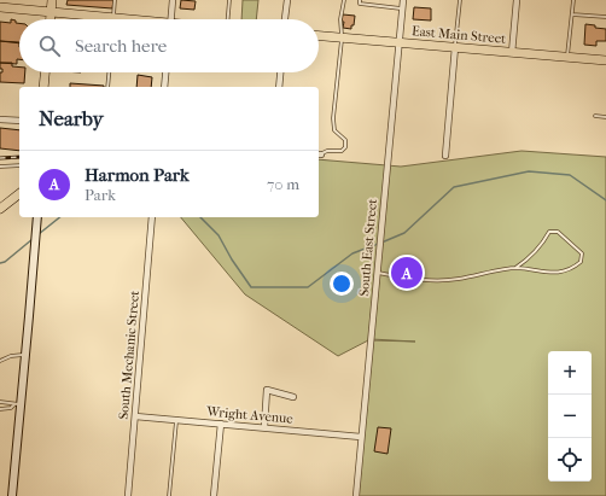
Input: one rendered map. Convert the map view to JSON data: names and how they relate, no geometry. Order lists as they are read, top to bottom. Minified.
{"streets":{"main road":["East Main Street"],"street":["South East Street","South Mechanic Street","Wright Avenue"]},"crossings":[["East Main Street","South East Street"],["South East Street","Wright Avenue"],["South Mechanic Street","Wright Avenue"]],"page":{"search":"Search here","heading":"Nearby","list":[{"mark":"A","name":"Harmon Park","note":"Park","value":"70 m"}],"pins":"A","map_buttons":["+","−"]}}
